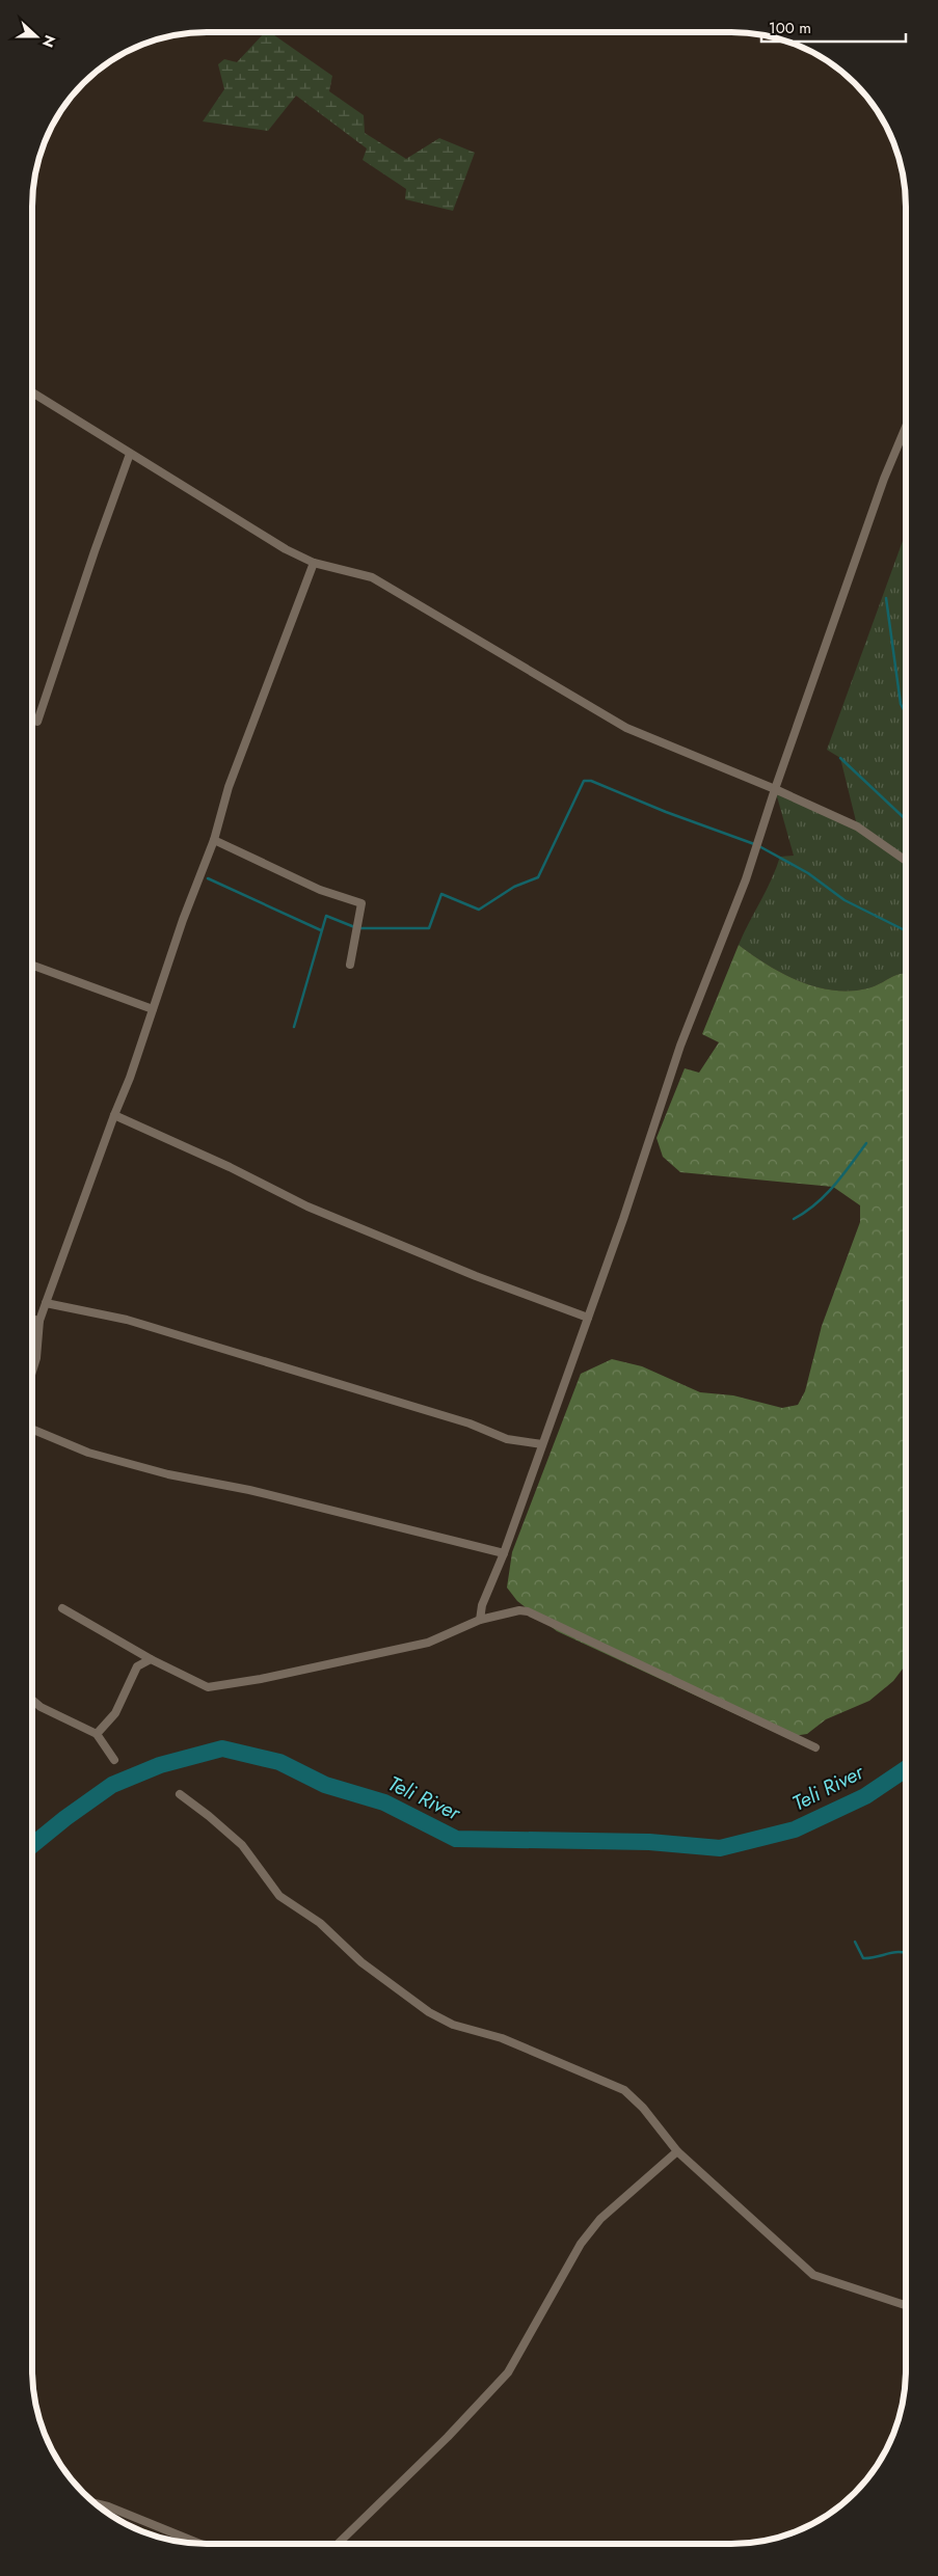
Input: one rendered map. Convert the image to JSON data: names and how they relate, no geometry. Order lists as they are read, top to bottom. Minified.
{"water":["Teli River"],"scale_bar":"100 m","north":"right"}
